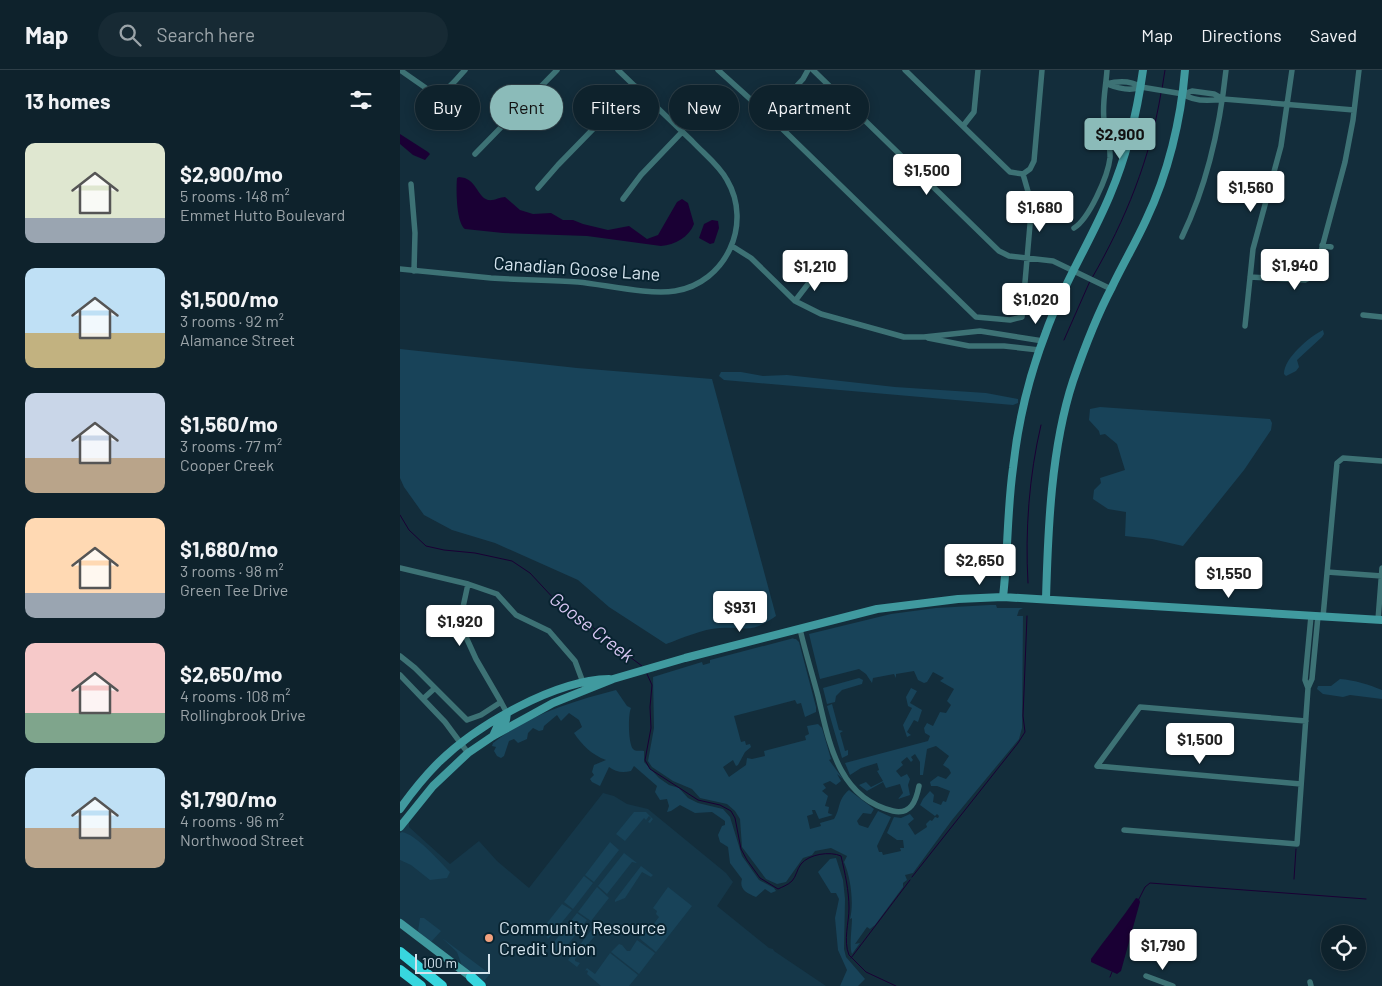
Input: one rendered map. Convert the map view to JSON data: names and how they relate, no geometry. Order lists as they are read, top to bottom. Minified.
{"streets":{"street":["Canadian Goose Lane"]},"water":["Goose Creek"],"places":["Community Resource Credit Union"],"scale_bar":"100 m","page":{"header":"Map","search":"Search here","nav":["Map","Directions","Saved"],"heading":"13 homes","chip":["Buy","Rent","Filters","New","Apartment"],"price":["$2,900","$1,500","$1,560","$1,680","$1,940","$1,210","$1,020","$2,650","$1,550","$931","$1,920","$1,500","$1,790"],"list":[{"name":"$2,900/mo","note":"5 rooms · 148 m² · Emmet Hutto Boulevard"},{"name":"$1,500/mo","note":"3 rooms · 92 m² · Alamance Street"},{"name":"$1,560/mo","note":"3 rooms · 77 m² · Cooper Creek"},{"name":"$1,680/mo","note":"3 rooms · 98 m² · Green Tee Drive"},{"name":"$2,650/mo","note":"4 rooms · 108 m² · Rollingbrook Drive"},{"name":"$1,790/mo","note":"4 rooms · 96 m² · Northwood Street"}],"scale":"100 m"}}
